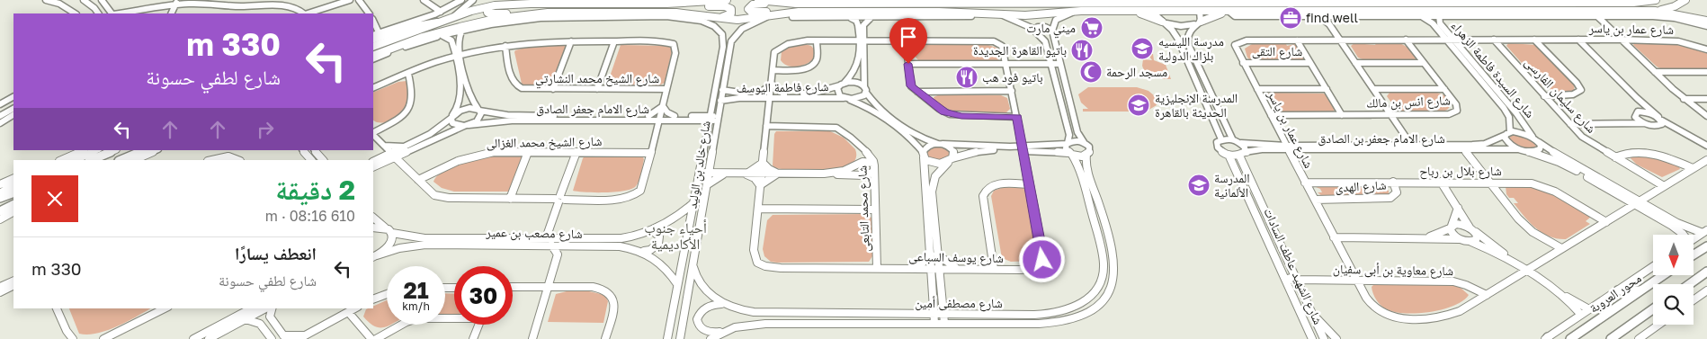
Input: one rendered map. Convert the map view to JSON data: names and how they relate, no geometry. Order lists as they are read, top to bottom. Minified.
{"streets":{"main road":["محور العروبة"],"street":["شارع عمار بن ياسر","شارع التقى","شارع السيدة فاطمة الزهراء","شارع الشيخ محمد النشارتي","شارع فاطمة اليوسف","شارع سليمان الفارسى","شارع انس بن مالك","شارع الامام جعفر الصادق","شارع الامام جعفر بن الصادق","شارع الشيخ محمد الغزالى","شارع خالد بن الوليد","شارع بلال بن رباح","شارع الهدى","شارع محمد التابعى","شارع مصعب بن عمير","شارع يوسف السباعى","شارع الشهيد عاطف السادات","شارع معاوية بن أبى سفيان","شارع مصطفى أمين"]},"crossings":[["شارع عمار بن ياسر","شارع التقى"],["شارع عمار بن ياسر","شارع السيدة فاطمة الزهراء"],["شارع عمار بن ياسر","شارع سليمان الفارسى"],["شارع عمار بن ياسر","شارع انس بن مالك"],["شارع عمار بن ياسر","شارع الامام جعفر بن الصادق"],["شارع عمار بن ياسر","شارع بلال بن رباح"],["شارع عمار بن ياسر","شارع الهدى"],["شارع عمار بن ياسر","شارع معاوية بن أبى سفيان"],["شارع السيدة فاطمة الزهراء","شارع الامام جعفر بن الصادق"],["شارع فاطمة اليوسف","شارع خالد بن الوليد"],["شارع فاطمة اليوسف","شارع يوسف السباعى"],["شارع الامام جعفر الصادق","شارع خالد بن الوليد"],["شارع الامام جعفر بن الصادق","شارع الشهيد عاطف السادات"],["شارع خالد بن الوليد","شارع مصعب بن عمير"],["شارع خالد بن الوليد","شارع مصطفى أمين"],["شارع بلال بن رباح","شارع الهدى"],["شارع محمد التابعى","شارع يوسف السباعى"],["شارع الشهيد عاطف السادات","شارع معاوية بن أبى سفيان"]],"districts":["أحياء جنوب الأكاديمية"],"places":{"office":["find well"],"supermarket":["ميني مارت"],"school or university":["مدرسة الليسيه بلزاك الدولية","المدرسة الإنجليزية الحديثة بالقاهرة","المدرسة الألمانية"],"restaurant":["باتيو القاهرة الجديدة","باتيو فود هب"],"mosque":["مسجد الرحمة"]},"north":"bottom","page":{"turn":["330 m","شارع لطفي حسونة"],"heading":["2 دقيقة","610 m · 08:16"],"list":[{"name":"انعطف يسارًا","note":"شارع لطفي حسونة","value":"330 m"}],"speed":"21 km/h","limit":"30"}}
